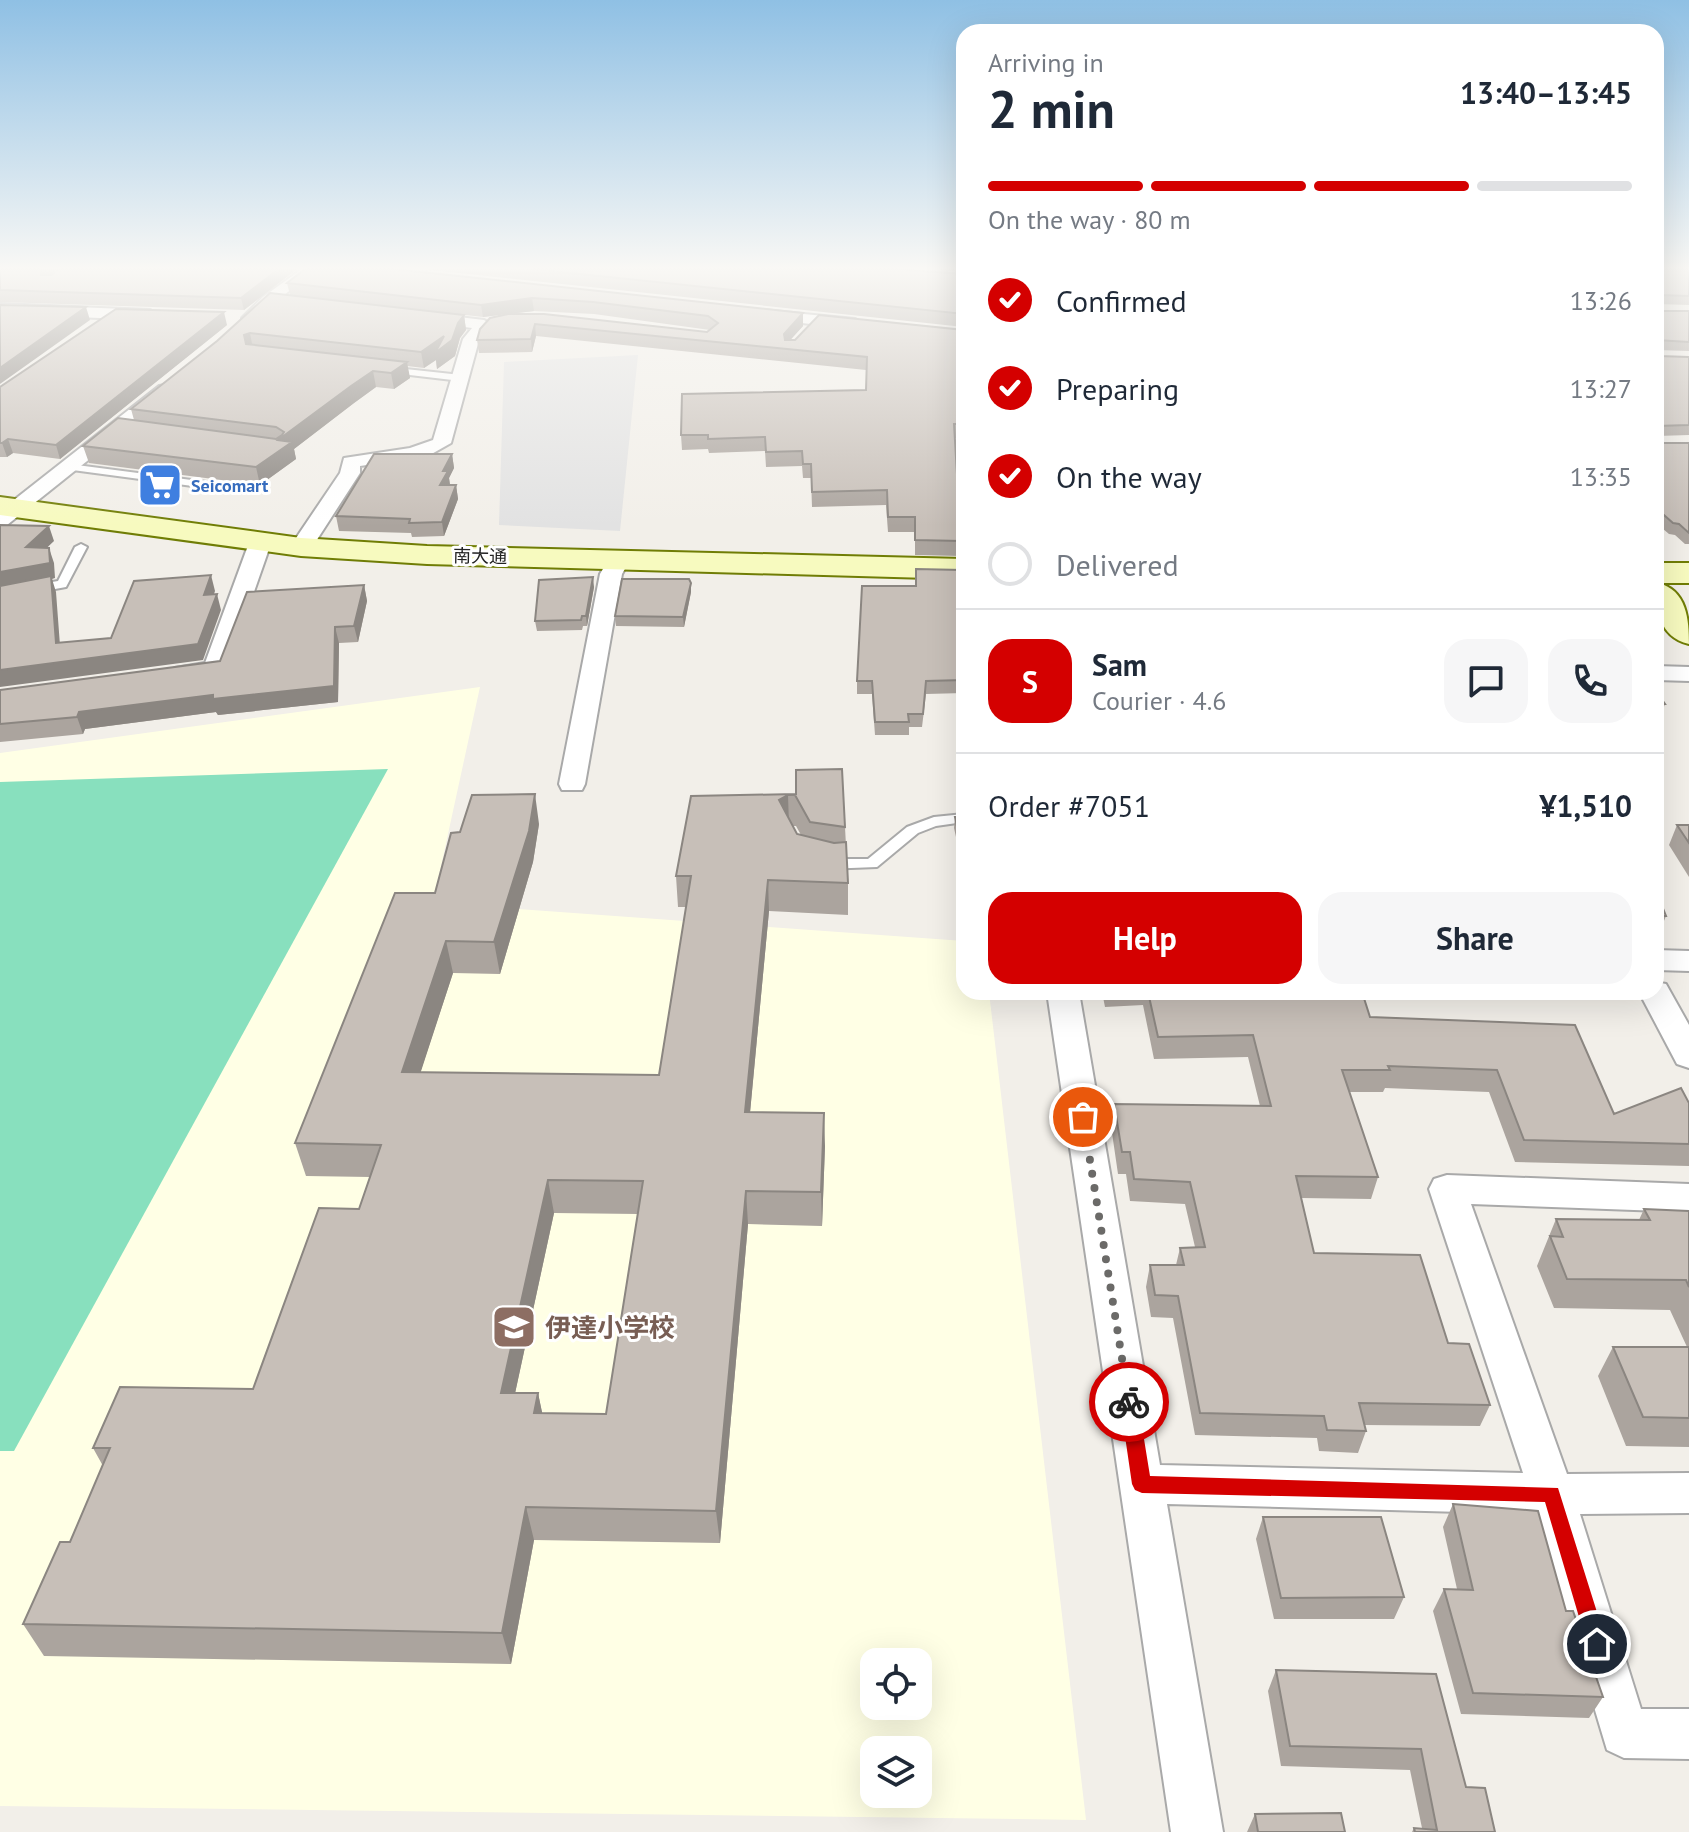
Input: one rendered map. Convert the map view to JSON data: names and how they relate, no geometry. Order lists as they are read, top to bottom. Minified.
{"streets":{"street":["南大通"]},"places":{"supermarket":["Seicomart"],"school or university":["伊達小学校"]},"page":{"heading":["2 min","Arriving in","13:40–13:45"],"panel":["Sam","Courier · 4.6","Order #7051","¥1,510"],"bar":"On the way · 80 m","list":[["Confirmed","13:26"],["Preparing","13:27"],["On the way","13:35"],"Delivered"],"round":"S","buttons":["Help","Share"]}}
